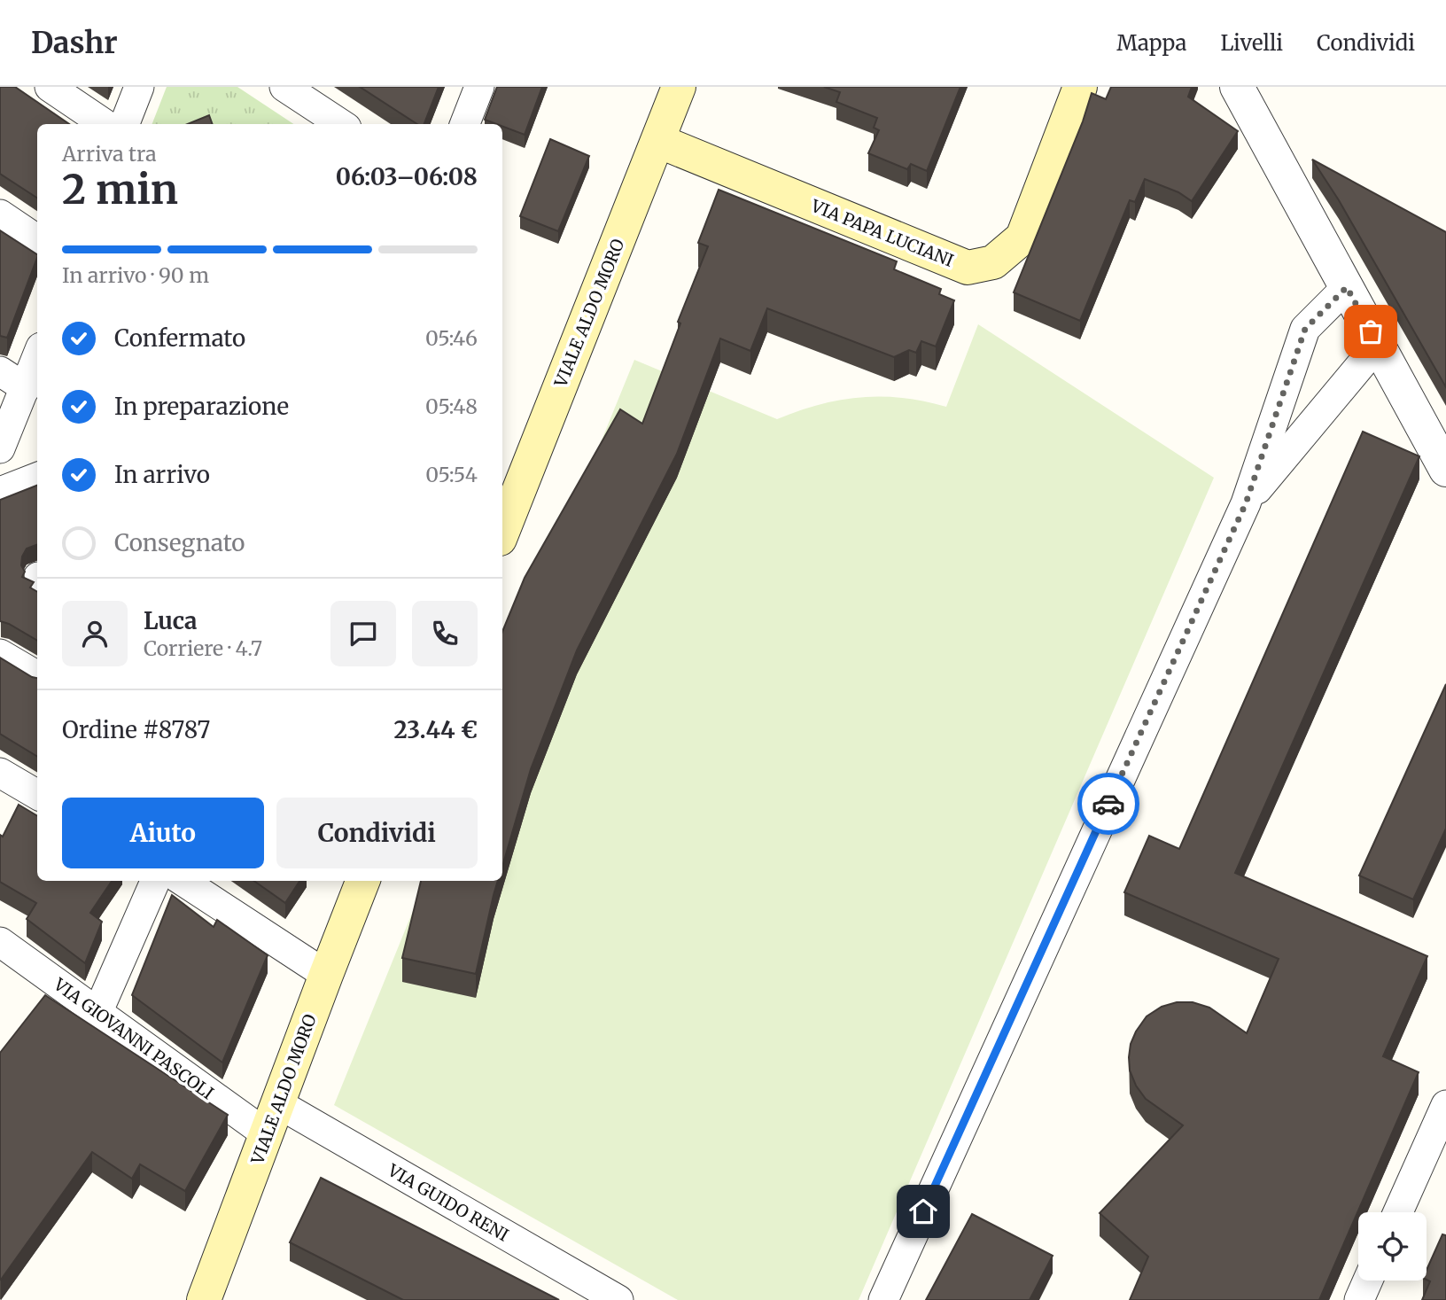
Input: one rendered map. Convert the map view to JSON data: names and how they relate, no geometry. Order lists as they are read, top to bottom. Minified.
{"streets":{"main road":["VIA PAPA LUCIANI","VIALE ALDO MORO"],"street":["VIA GIOVANNI PASCOLI","VIA GUIDO RENI"]},"crossings":[["VIA PAPA LUCIANI","VIALE ALDO MORO"],["VIALE ALDO MORO","VIA GIOVANNI PASCOLI"],["VIALE ALDO MORO","VIA GUIDO RENI"],["VIA GIOVANNI PASCOLI","VIA GUIDO RENI"]],"page":{"header":"Dashr","nav":["Mappa","Livelli","Condividi"],"heading":["2 min","Arriva tra","06:03–06:08"],"panel":["Luca","Corriere · 4.7","Ordine #8787","23.44 €"],"bar":"In arrivo · 90 m","list":[["Confermato","05:46"],["In preparazione","05:48"],["In arrivo","05:54"],"Consegnato"],"buttons":["Aiuto","Condividi"]}}
